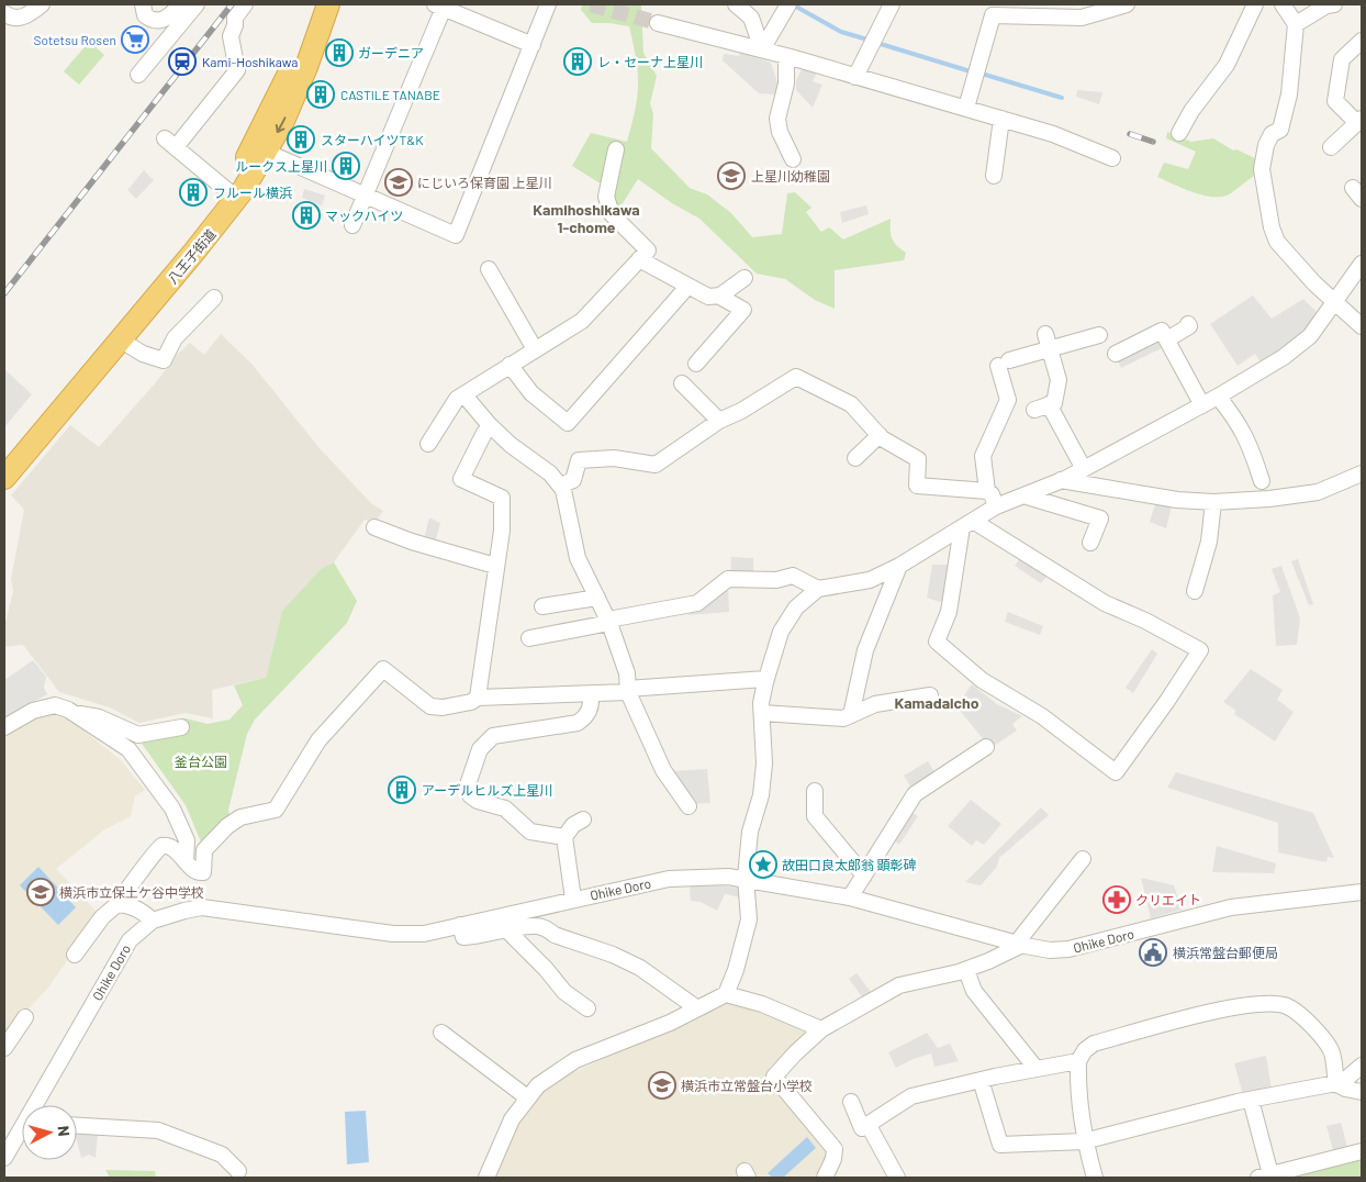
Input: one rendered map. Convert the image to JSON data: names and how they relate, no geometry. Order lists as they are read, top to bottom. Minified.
{"streets":{"highway":["八王子街道"],"street":["Ohike Doro"]},"districts":["Kamihoshikawa 1-chome","Kamadaicho"],"parks":["釜台公園"],"places":{"supermarket":["Sotetsu Rosen"],"building":["ガーデニア","レ・セーナ上星川","CASTILE TANABE","スターハイツT&K","ルークス上星川","フルール横浜","マックハイツ","アーデルヒルズ上星川"],"station":["Kami-Hoshikawa"],"school or university":["上星川幼稚園","にじいろ保育園 上星川","横浜市立保土ケ谷中学校","横浜市立常盤台小学校"],"place":["故田口良太郎翁 顕彰碑"],"pharmacy":["クリエイト"],"public building":["横浜常盤台郵便局"]},"north":"right"}
